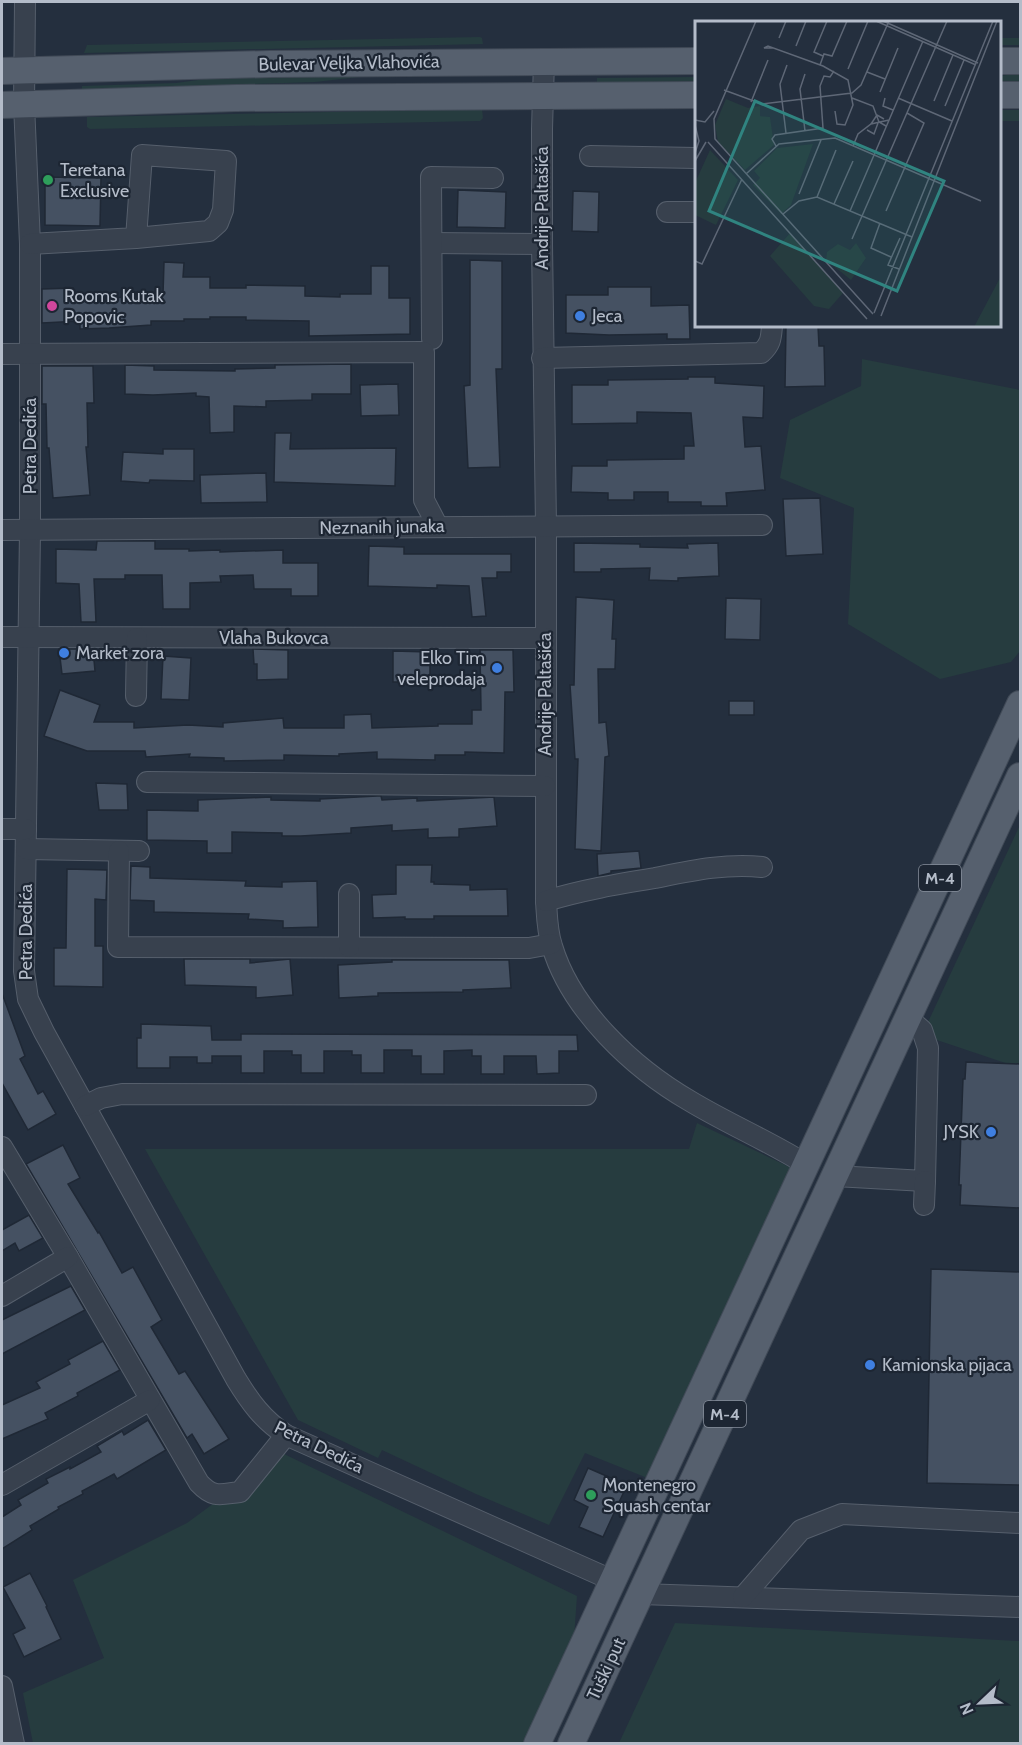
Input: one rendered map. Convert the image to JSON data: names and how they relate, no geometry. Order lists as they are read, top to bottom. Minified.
{"streets":{"main road":["Bulevar Veljka Vlahovića","M-4","Tuški put"],"street":["Andrije Paltašića","Petra Dedića","Neznanih junaka","Vlaha Bukovca"]},"crossings":[["Bulevar Veljka Vlahovića","Andrije Paltašića"],["Bulevar Veljka Vlahovića","Petra Dedića"],["Andrije Paltašića","Neznanih junaka"],["Andrije Paltašića","Vlaha Bukovca"],["Andrije Paltašića","M-4"],["Petra Dedića","Neznanih junaka"],["Petra Dedića","Vlaha Bukovca"],["Petra Dedića","M-4"],["M-4","Tuški put"]],"places":["Teretana Exclusive","Rooms Kutak Popovic","Jeca","Market zora","Elko Tim veleprodaja","JYSK","Kamionska pijaca","Montenegro Squash centar"],"north":"bottom left"}
